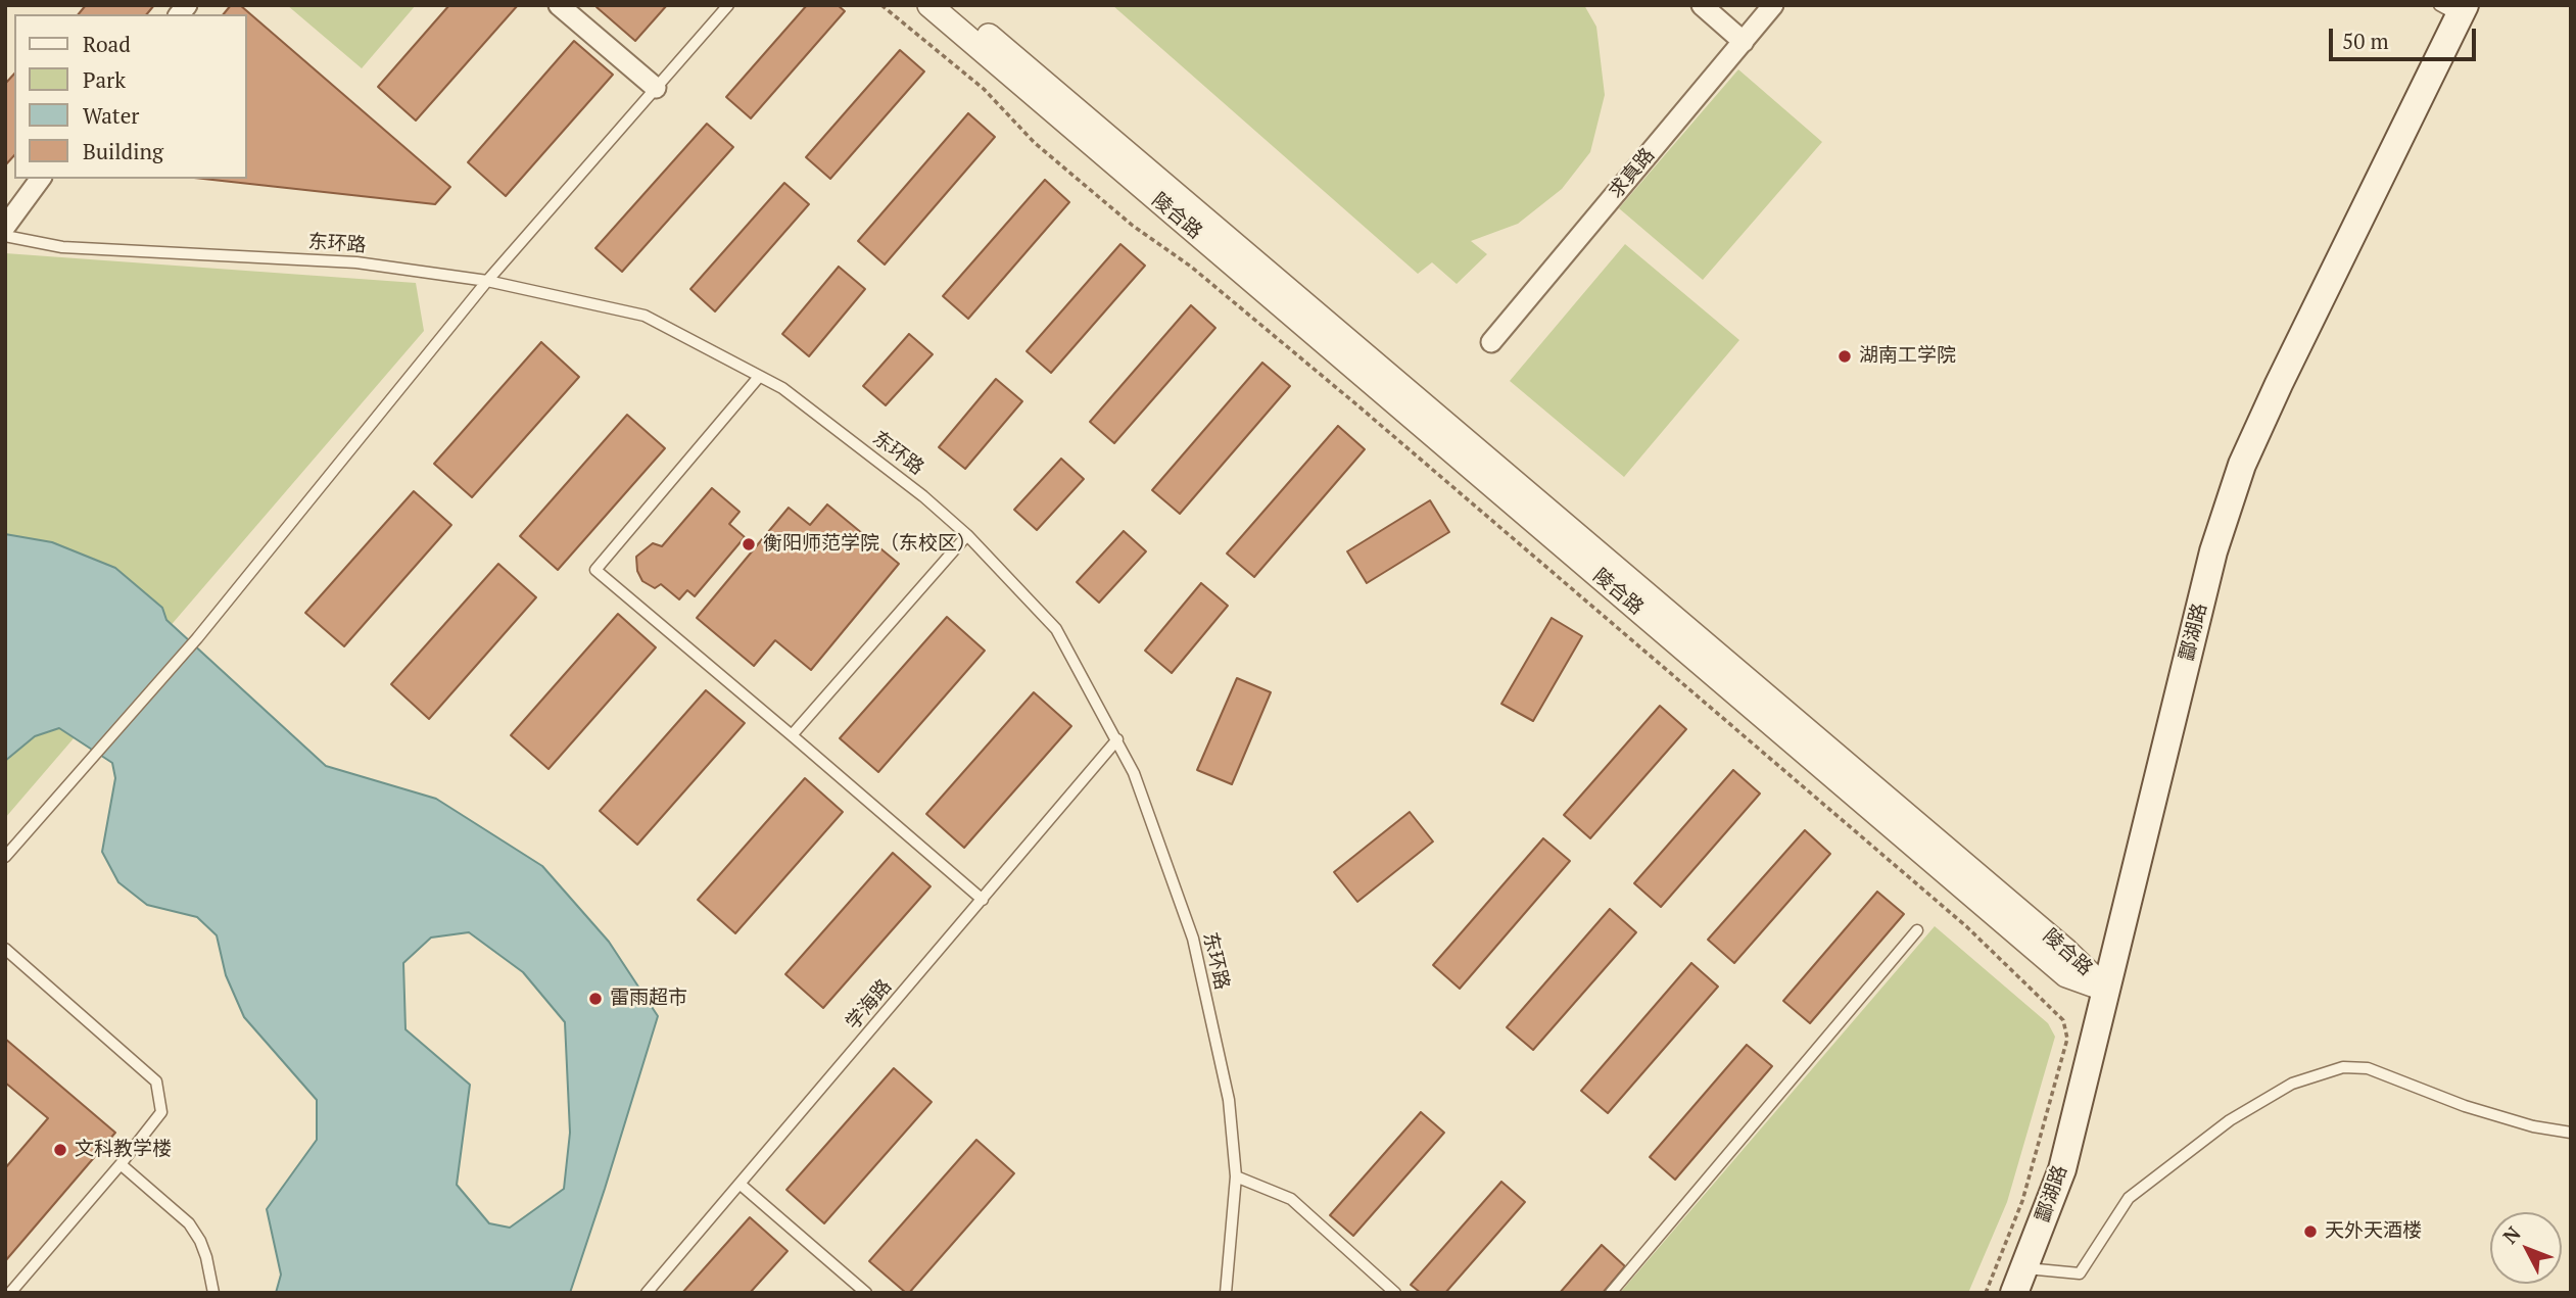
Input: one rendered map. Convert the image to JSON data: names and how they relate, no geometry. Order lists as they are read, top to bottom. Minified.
{"streets":{"main road":["酃湖路"],"street":["求真路","陵合路"],"lane":["东环路","学海路"]},"crossings":[["陵合路","酃湖路"],["东环路","学海路"]],"places":["湖南工学院","衡阳师范学院（东校区）","雷雨超市","文科教学楼","天外天酒楼"],"legend":["Road","Park","Water","Building"],"scale_bar":"50 m","north":"top left"}
